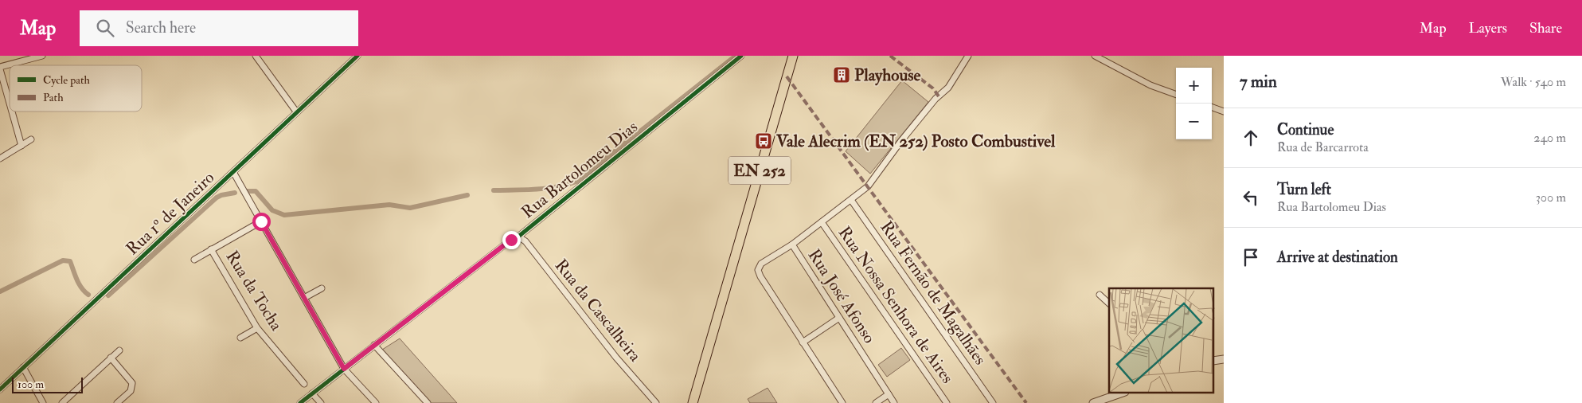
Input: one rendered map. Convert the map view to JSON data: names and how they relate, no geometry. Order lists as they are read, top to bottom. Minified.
{"streets":{"main road":["EN 252"],"street":["Rua Bartolomeu Dias","Rua 1º de Janeiro","Rua da Tocha","Rua Fernão de Magalhães","Rua José Afonso","Rua Nossa Senhora de Aires","Rua da Cascalheira"]},"crossings":[["Rua Bartolomeu Dias","Rua da Cascalheira"],["Rua Fernão de Magalhães","Rua José Afonso"],["Rua José Afonso","Rua Nossa Senhora de Aires"]],"places":{"building":["Playhouse"],"bus stop":["Vale Alecrim (EN 252) Posto Combustivel"]},"legend":["Cycle path","Path"],"scale_bar":"100 m","page":{"header":"Map","search":"Search here","nav":["Map","Layers","Share"],"heading":["7 min","Walk · 540 m"],"map_buttons":["+","−"],"list":[["Continue","Rua de Barcarrota","240 m"],["Turn left","Rua Bartolomeu Dias","300 m"],"Arrive at destination"],"scale":"100 m"}}
